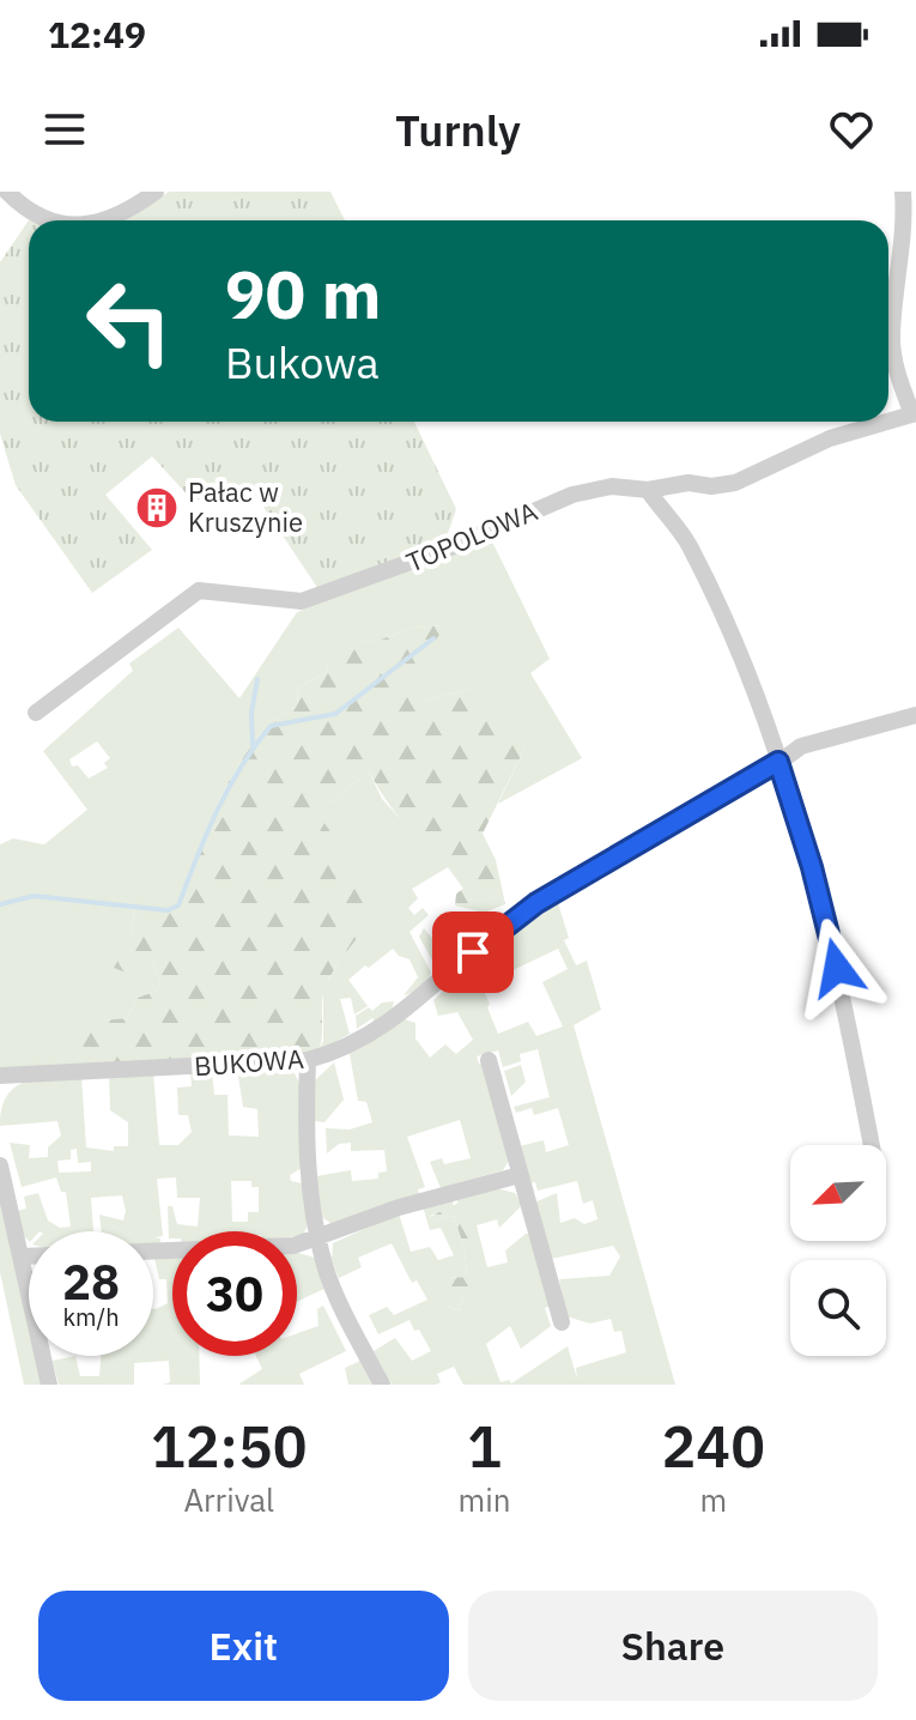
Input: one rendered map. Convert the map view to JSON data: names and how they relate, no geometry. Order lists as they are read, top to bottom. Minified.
{"streets":{"street":["TOPOLOWA","BUKOWA"]},"places":{"building":["Pałac w Kruszynie"]},"north":"bottom left","page":{"status":"12:49","header":"Turnly","turn":["90 m","Bukowa"],"speed":"28 km/h","limit":"30","eta":["12:50","Arrival","1","min","240","m"],"buttons":["Exit","Share"]}}
